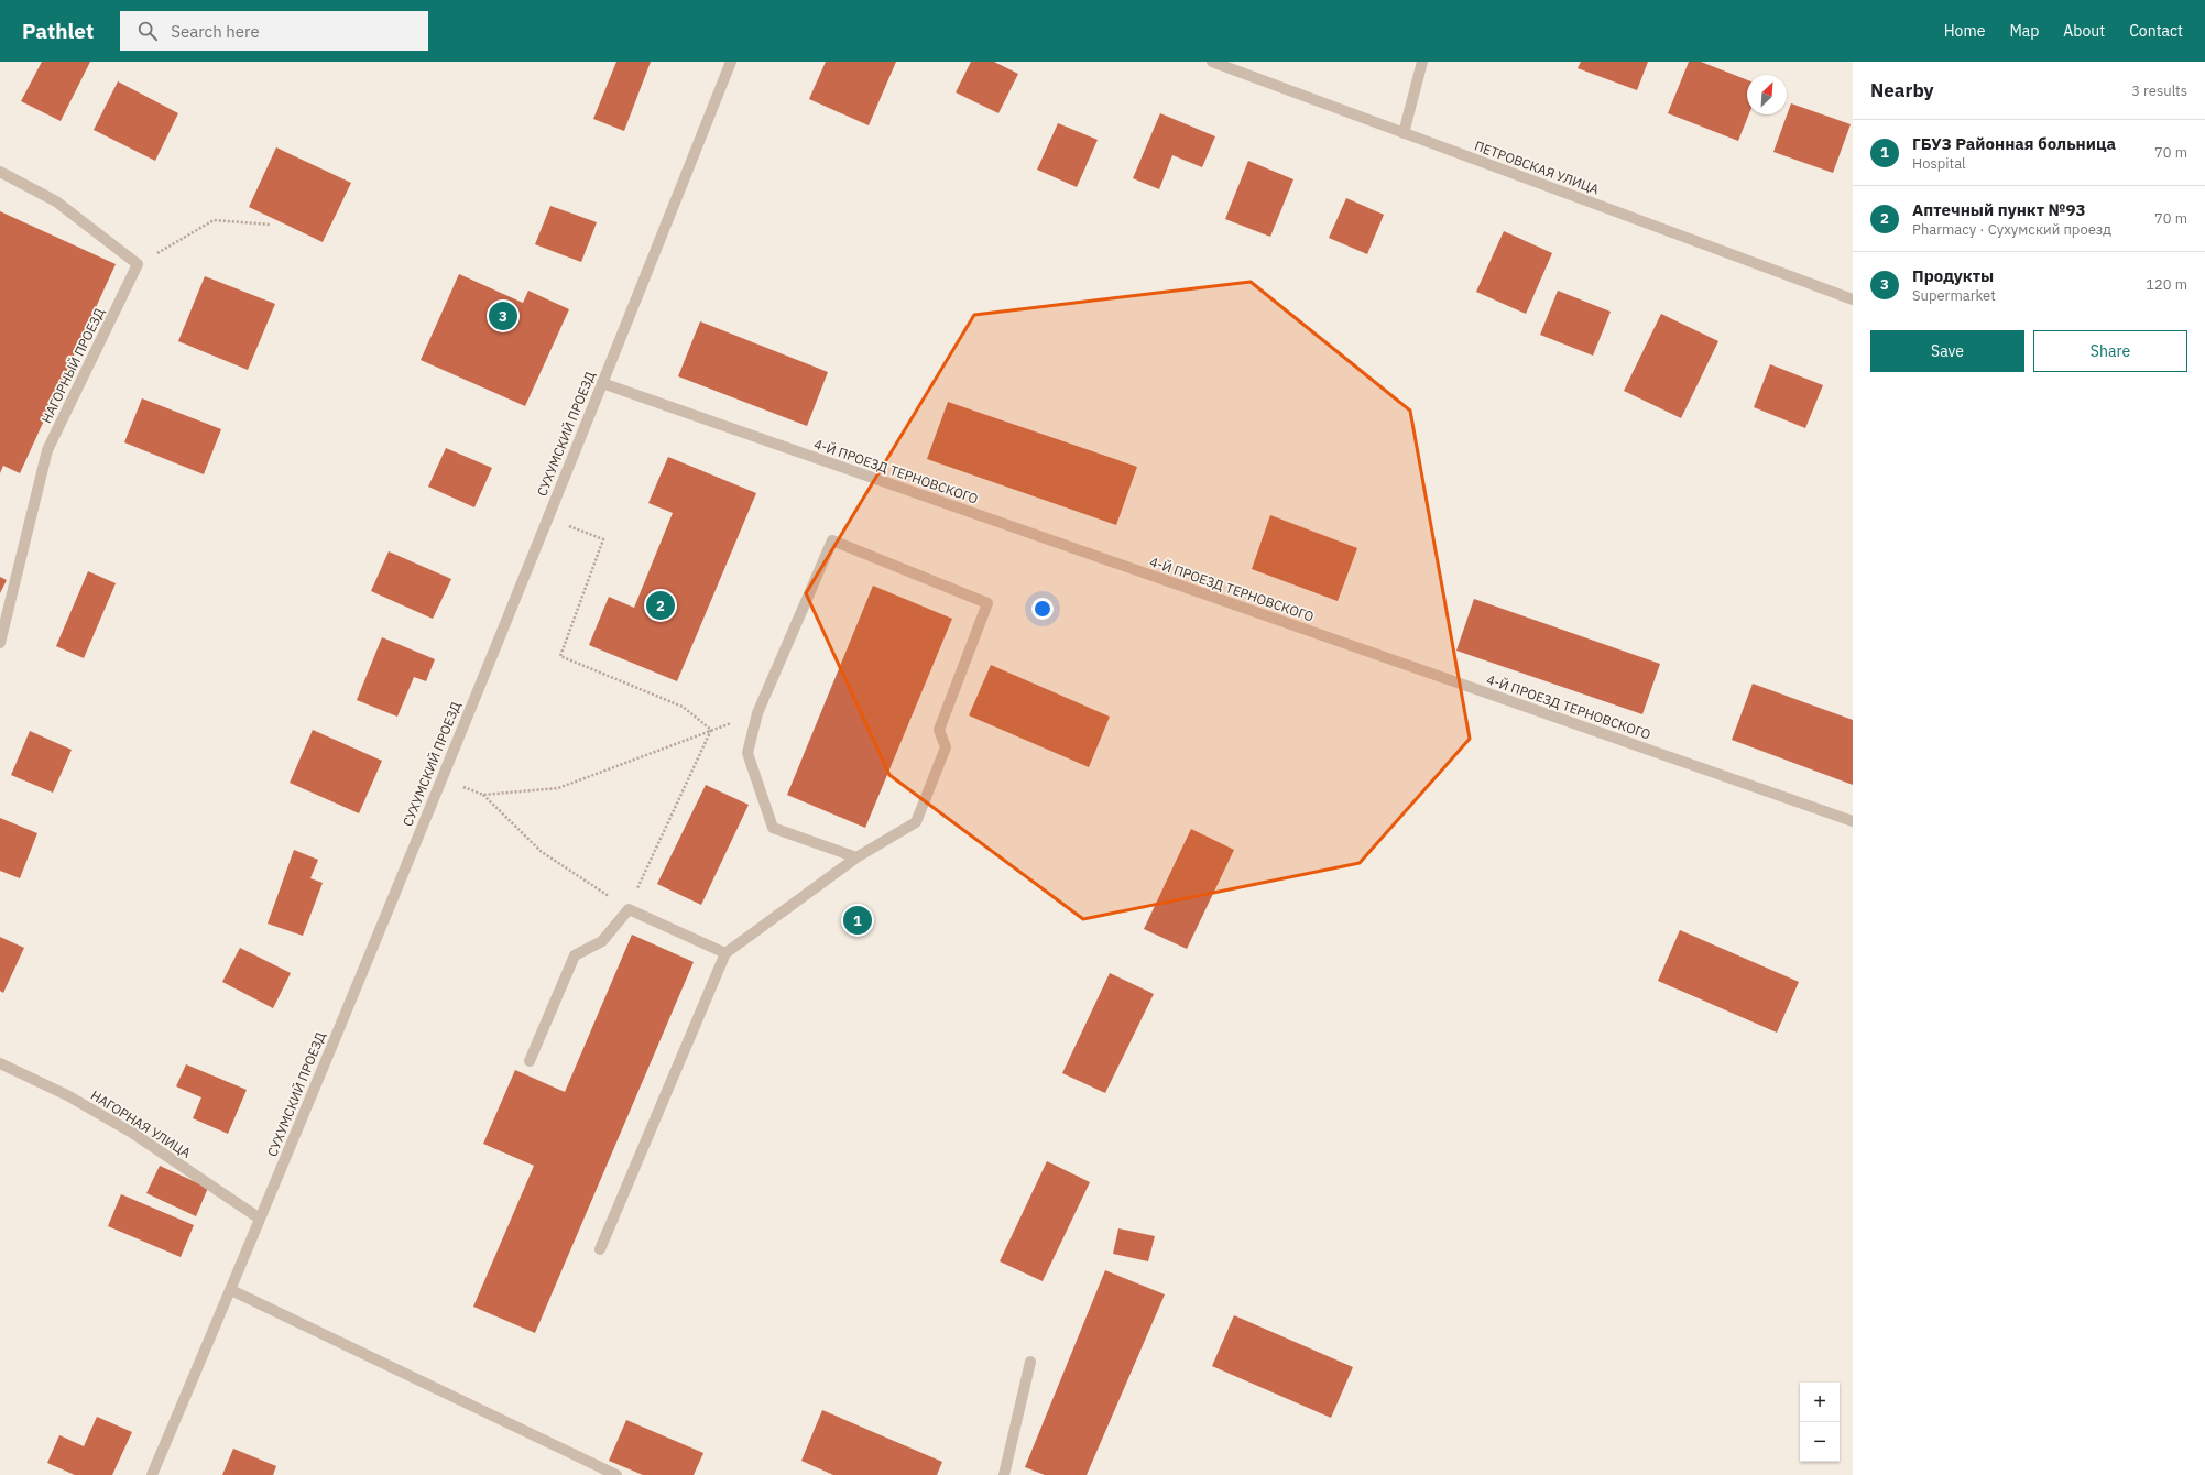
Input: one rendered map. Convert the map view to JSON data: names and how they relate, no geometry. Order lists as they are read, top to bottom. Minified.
{"streets":{"street":["ПЕТРОВСКАЯ УЛИЦА","НАГОРНЫЙ ПРОЕЗД","СУХУМСКИЙ ПРОЕЗД","4-Й ПРОЕЗД ТЕРНОВСКОГО","НАГОРНАЯ УЛИЦА"]},"crossings":[["СУХУМСКИЙ ПРОЕЗД","4-Й ПРОЕЗД ТЕРНОВСКОГО"],["СУХУМСКИЙ ПРОЕЗД","НАГОРНАЯ УЛИЦА"]],"north":"top right","page":{"header":"Pathlet","search":"Search here","nav":["Home","Map","About","Contact"],"heading":["Nearby","3 results"],"list":[{"mark":"1","name":"ГБУЗ Районная больница","note":"Hospital","value":"70 m"},{"mark":"2","name":"Аптечный пункт №93","note":"Pharmacy · Сухумский проезд","value":"70 m"},{"mark":"3","name":"Продукты","note":"Supermarket","value":"120 m"}],"pins":["3","2","1"],"buttons":["Save","Share"],"map_buttons":["+","−"]}}
